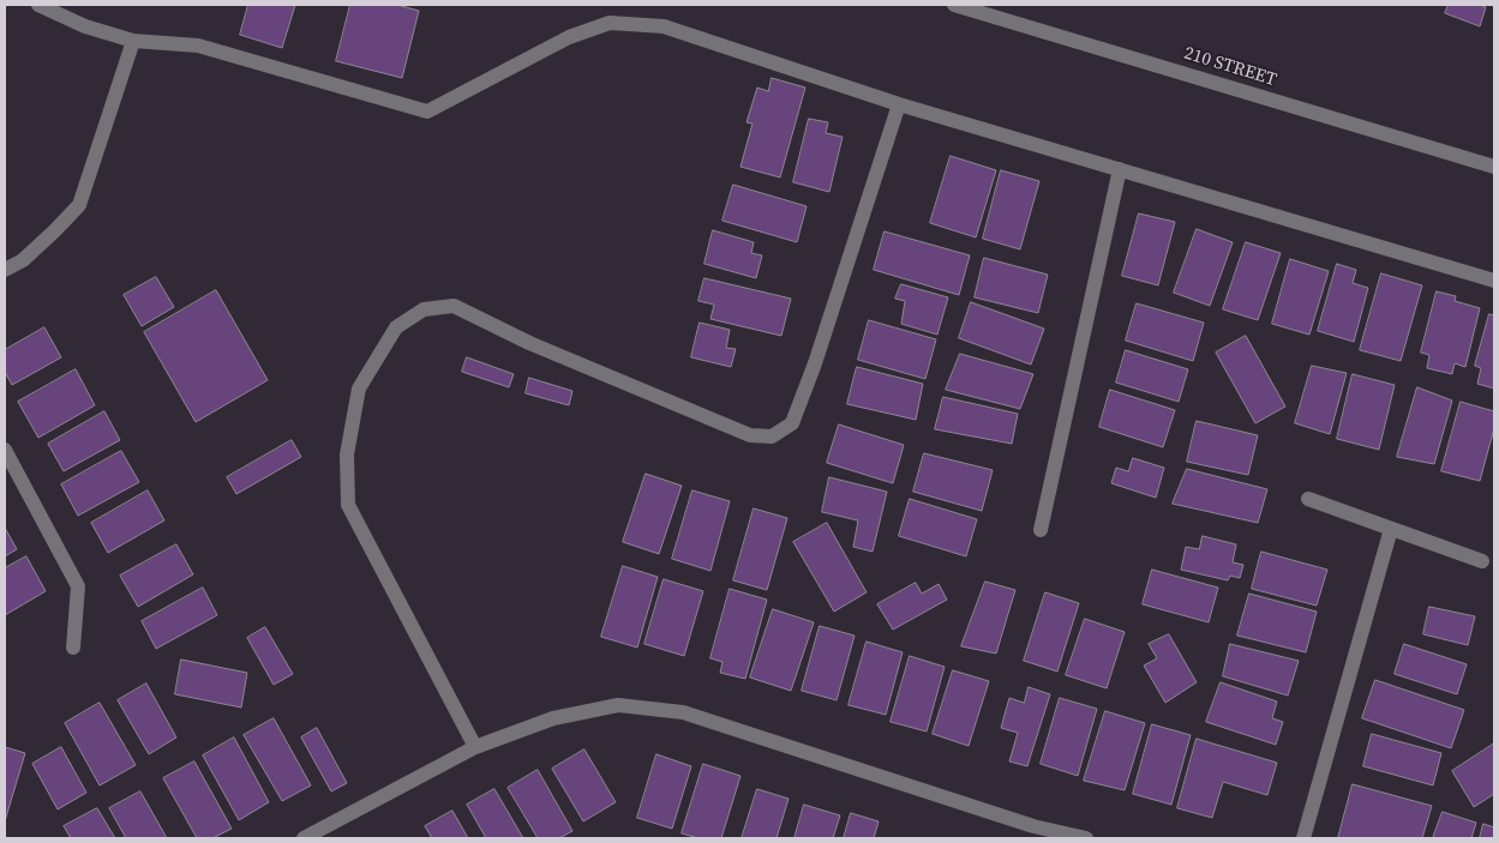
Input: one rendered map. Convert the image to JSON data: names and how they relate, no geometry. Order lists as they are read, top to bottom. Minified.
{"streets":{"street":["210 STREET"]}}
